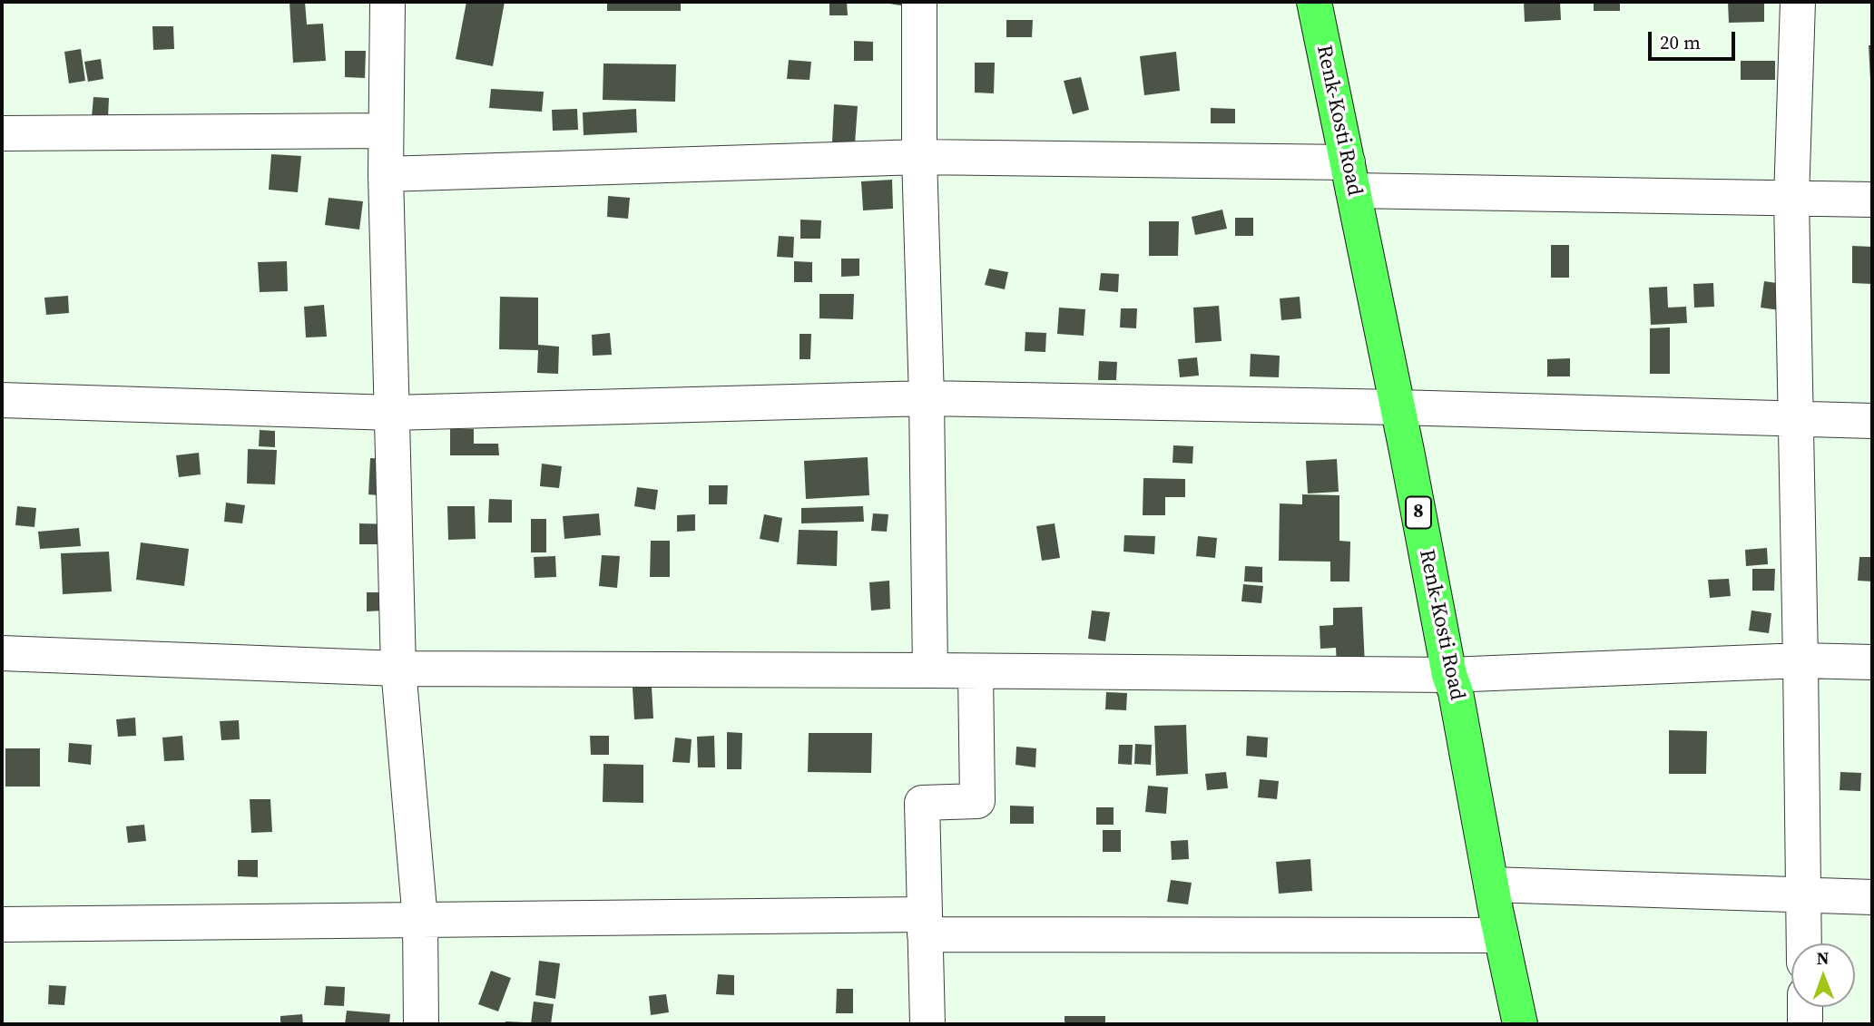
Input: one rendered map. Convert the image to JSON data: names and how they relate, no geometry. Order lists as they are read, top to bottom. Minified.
{"streets":{"main road":["Renk-Kosti Road","8"]},"scale_bar":"20 m","north":"top"}
